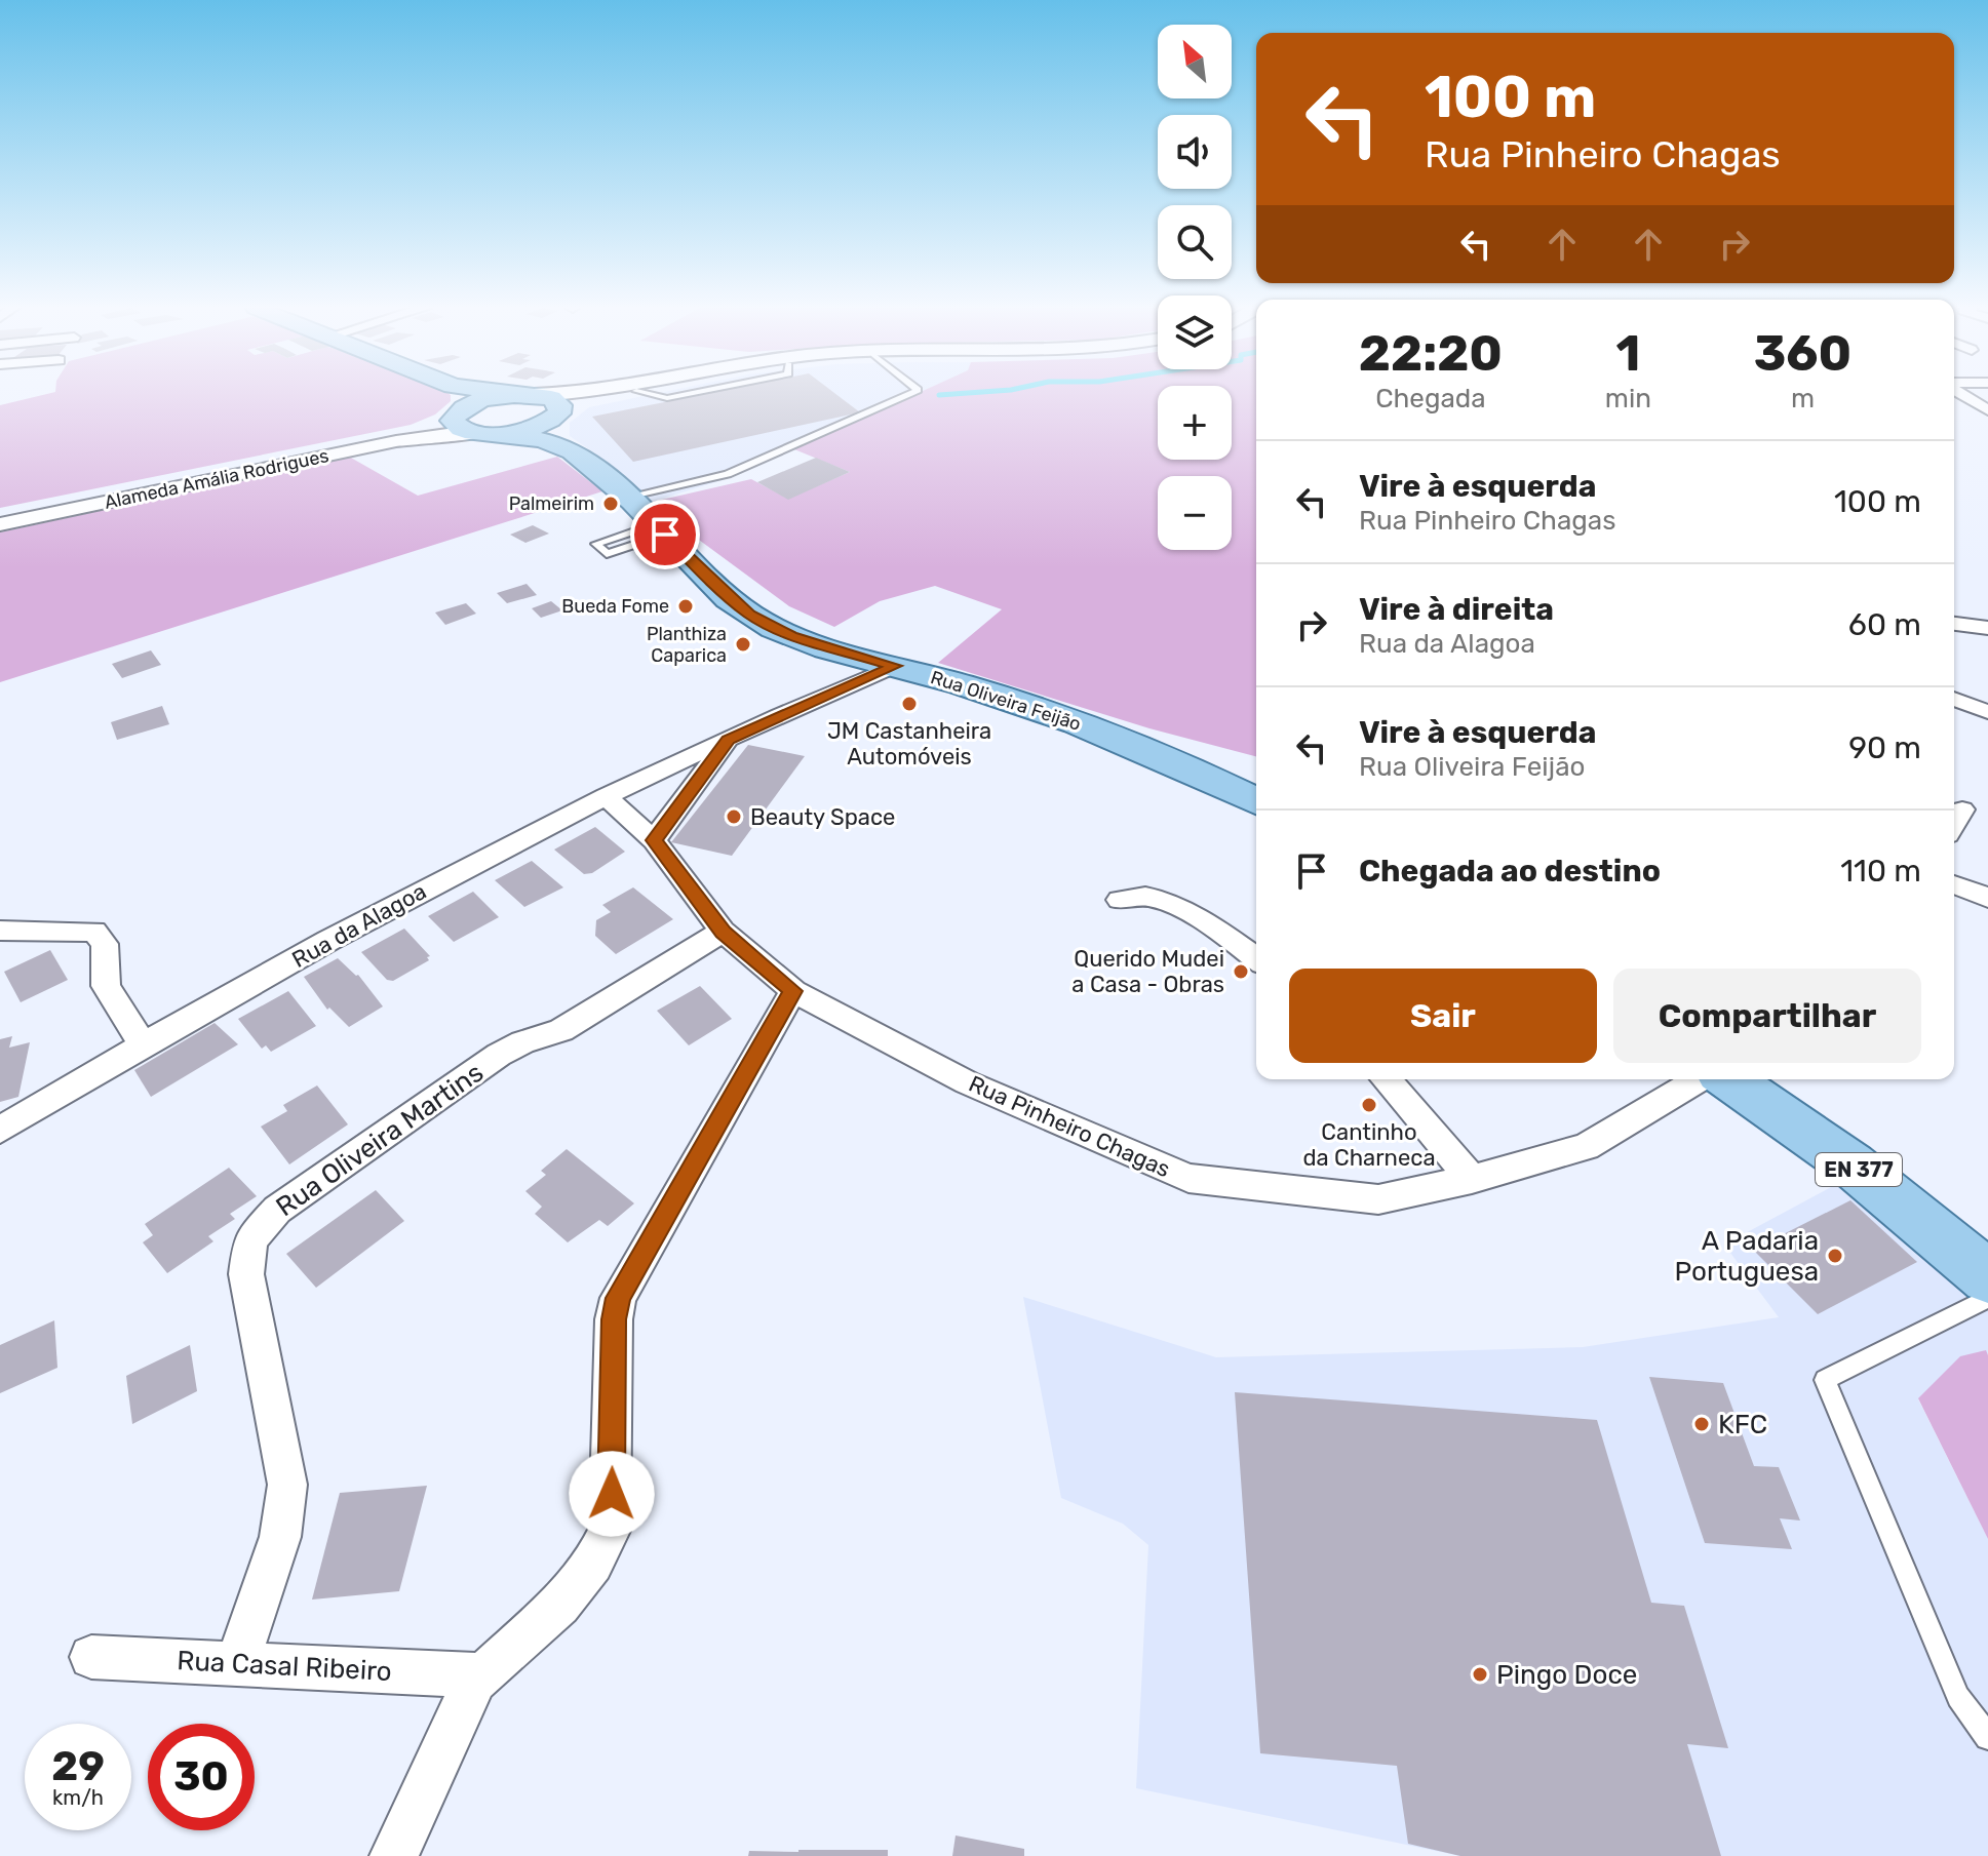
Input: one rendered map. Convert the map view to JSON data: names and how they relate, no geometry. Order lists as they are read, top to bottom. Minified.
{"streets":{"main road":["Rua Oliveira Feijão","EN 377"],"street":["Alameda Amália Rodrigues","Rua da Alagoa","Rua Pinheiro Chagas","Rua Oliveira Martins","Rua Casal Ribeiro"]},"crossings":[["Alameda Amália Rodrigues","Rua Oliveira Feijão"],["Rua Oliveira Feijão","Rua da Alagoa"],["Rua da Alagoa","Rua Pinheiro Chagas"],["Rua Pinheiro Chagas","Rua Oliveira Martins"],["Rua Oliveira Martins","Rua Casal Ribeiro"]],"places":["Palmeirim","Bueda Fome","Planthiza Caparica","JM Castanheira Automóveis","Beauty Space","Querido Mudei a Casa - Obras","Cantinho da Charneca","A Padaria Portuguesa","KFC","Pingo Doce"],"north":"top left","page":{"map_buttons":["+","−"],"turn":["100 m","Rua Pinheiro Chagas"],"eta":["22:20","Chegada","1","min","360","m"],"list":[{"name":"Vire à esquerda","note":"Rua Pinheiro Chagas","value":"100 m"},{"name":"Vire à direita","note":"Rua da Alagoa","value":"60 m"},{"name":"Vire à esquerda","note":"Rua Oliveira Feijão","value":"90 m"},{"name":"Chegada ao destino","value":"110 m"}],"buttons":["Sair","Compartilhar"],"speed":"29 km/h","limit":"30"}}
